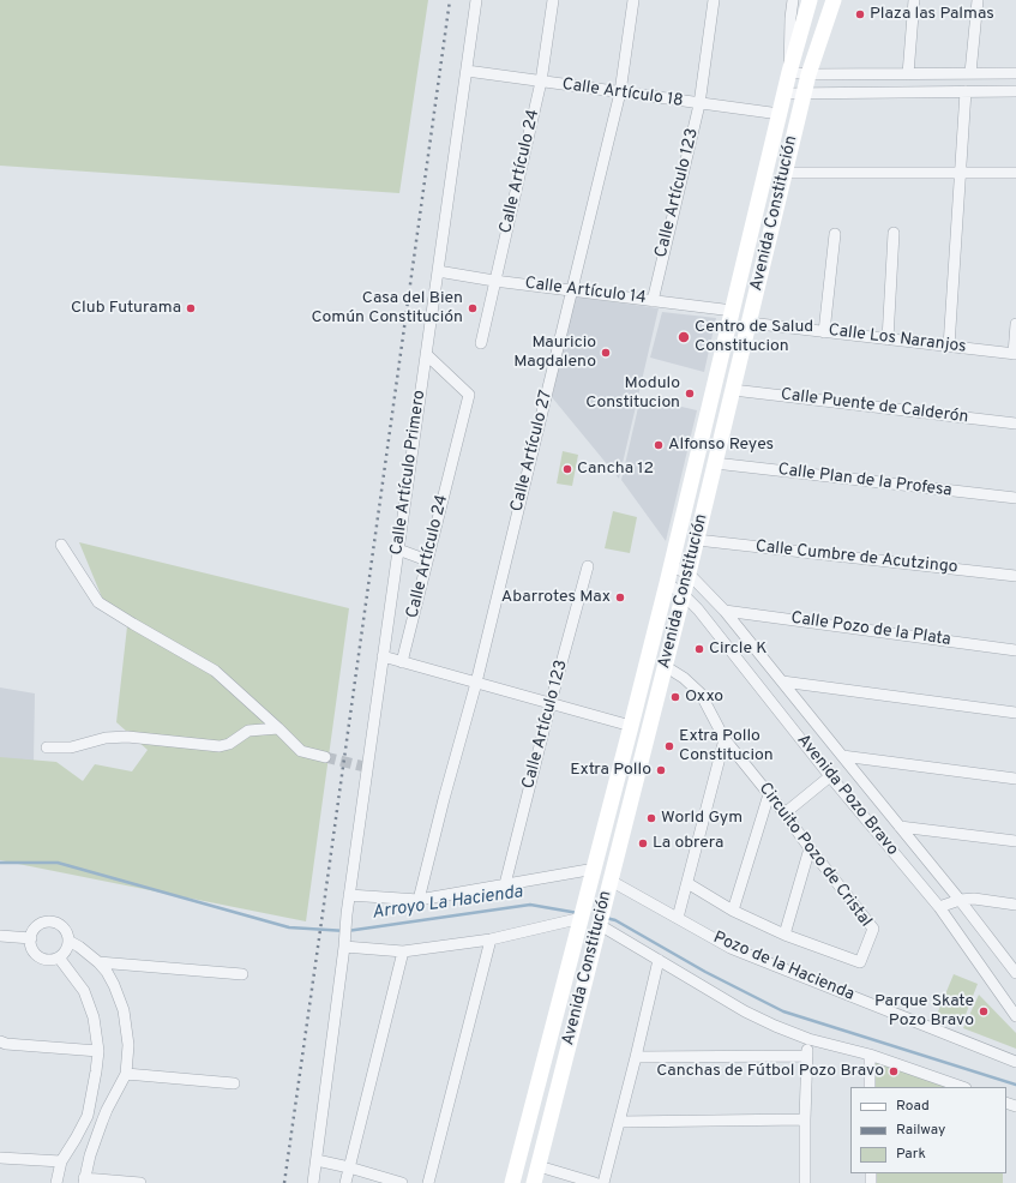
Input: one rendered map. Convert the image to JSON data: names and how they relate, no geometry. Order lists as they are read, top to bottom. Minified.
{"streets":{"main road":["Avenida Constitución"],"street":["Calle Artículo 18","Calle Artículo 24","Calle Artículo 123","Calle Artículo 14","Calle Los Naranjos","Calle Puente de Calderón","Calle Artículo 27","Calle Artículo Primero","Calle Plan de la Profesa","Calle Cumbre de Acutzingo","Calle Pozo de la Plata","Avenida Pozo Bravo","Circuito Pozo de Cristal","Pozo de la Hacienda"]},"crossings":[["Calle Artículo 18","Calle Artículo 24"],["Calle Artículo 18","Calle Artículo 123"],["Calle Artículo 18","Avenida Constitución"],["Calle Artículo 18","Calle Artículo 27"],["Calle Artículo 18","Calle Artículo Primero"],["Calle Artículo 24","Calle Artículo 14"],["Calle Artículo 24","Calle Artículo Primero"],["Calle Artículo 123","Calle Artículo 14"],["Avenida Constitución","Calle Artículo 14"],["Avenida Constitución","Calle Los Naranjos"],["Avenida Constitución","Calle Puente de Calderón"],["Avenida Constitución","Calle Plan de la Profesa"],["Avenida Constitución","Calle Cumbre de Acutzingo"],["Avenida Constitución","Avenida Pozo Bravo"],["Avenida Constitución","Circuito Pozo de Cristal"],["Avenida Constitución","Pozo de la Hacienda"],["Calle Artículo 14","Calle Artículo 27"],["Calle Artículo 14","Calle Artículo Primero"],["Calle Pozo de la Plata","Avenida Pozo Bravo"]],"water":["Arroyo La Hacienda"],"places":["Plaza las Palmas","Club Futurama","Casa del Bien Común Constitución","Centro de Salud Constitucion","Mauricio Magdaleno","Modulo Constitucion","Alfonso Reyes","Cancha 12","Abarrotes Max","Circle K","Oxxo","Extra Pollo Constitucion","Extra Pollo","World Gym","La obrera","Parque Skate Pozo Bravo","Canchas de Fútbol Pozo Bravo"],"legend":["Road","Railway","Park"]}
